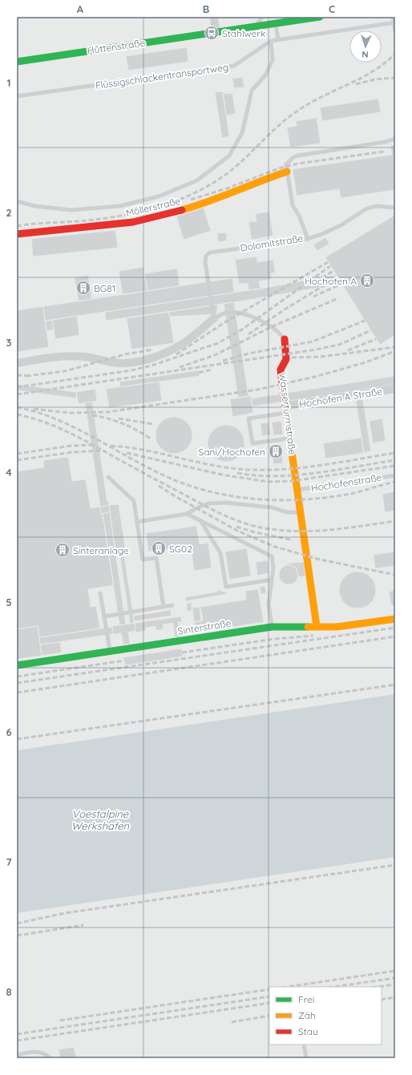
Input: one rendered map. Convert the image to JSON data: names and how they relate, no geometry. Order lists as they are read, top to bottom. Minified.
{"streets":{"street":["Hüttenstraße","Möllerstraße","Hochofen A Straße","Wasserturmstraße","Sinterstraße"],"lane":["Flüssigschlackentransportweg","Dolomitstraße","Hochofenstraße"]},"crossings":[["Möllerstraße","Dolomitstraße"],["Dolomitstraße","Wasserturmstraße"],["Hochofen A Straße","Wasserturmstraße"],["Wasserturmstraße","Hochofenstraße"],["Wasserturmstraße","Sinterstraße"]],"water":["Voestalpine Werkshafen"],"places":{"bus stop":["Stahlwerk"],"building":["Hochofen A","BG81","Sani/Hochofen","SG02","Sinteranlage"]},"legend":["Frei","Zäh","Stau"],"north":"bottom","grid":{"columns":["A","B","C"],"rows":["1","2","3","4","5","6","7","8"]}}
